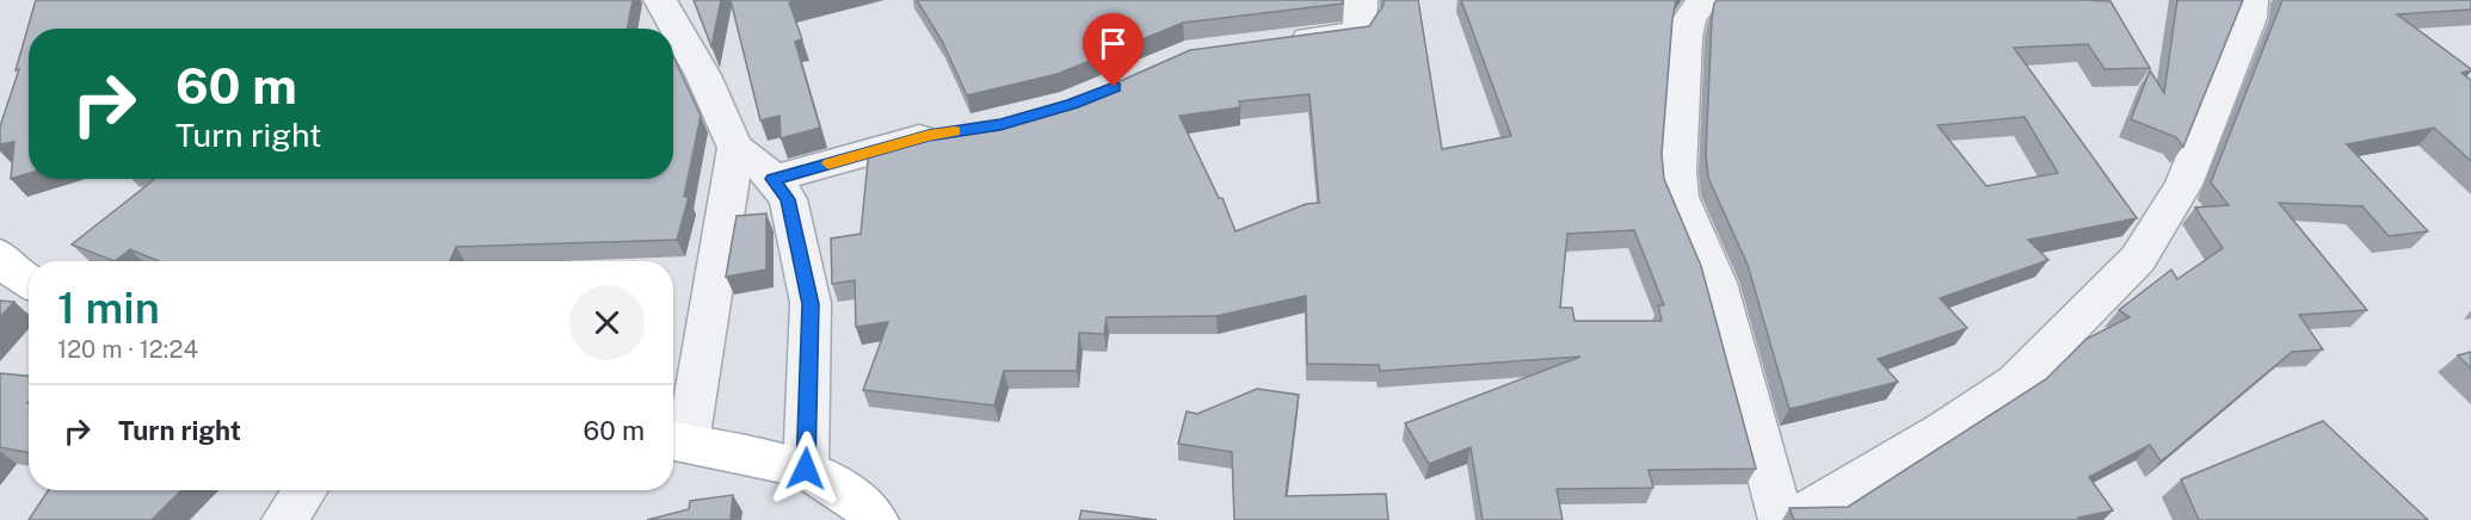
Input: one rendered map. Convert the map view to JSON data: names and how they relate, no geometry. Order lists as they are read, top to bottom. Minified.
{"page":{"turn":["60 m","Turn right"],"heading":["1 min","120 m · 12:24"],"list":[{"name":"Turn right","value":"60 m"}]}}
